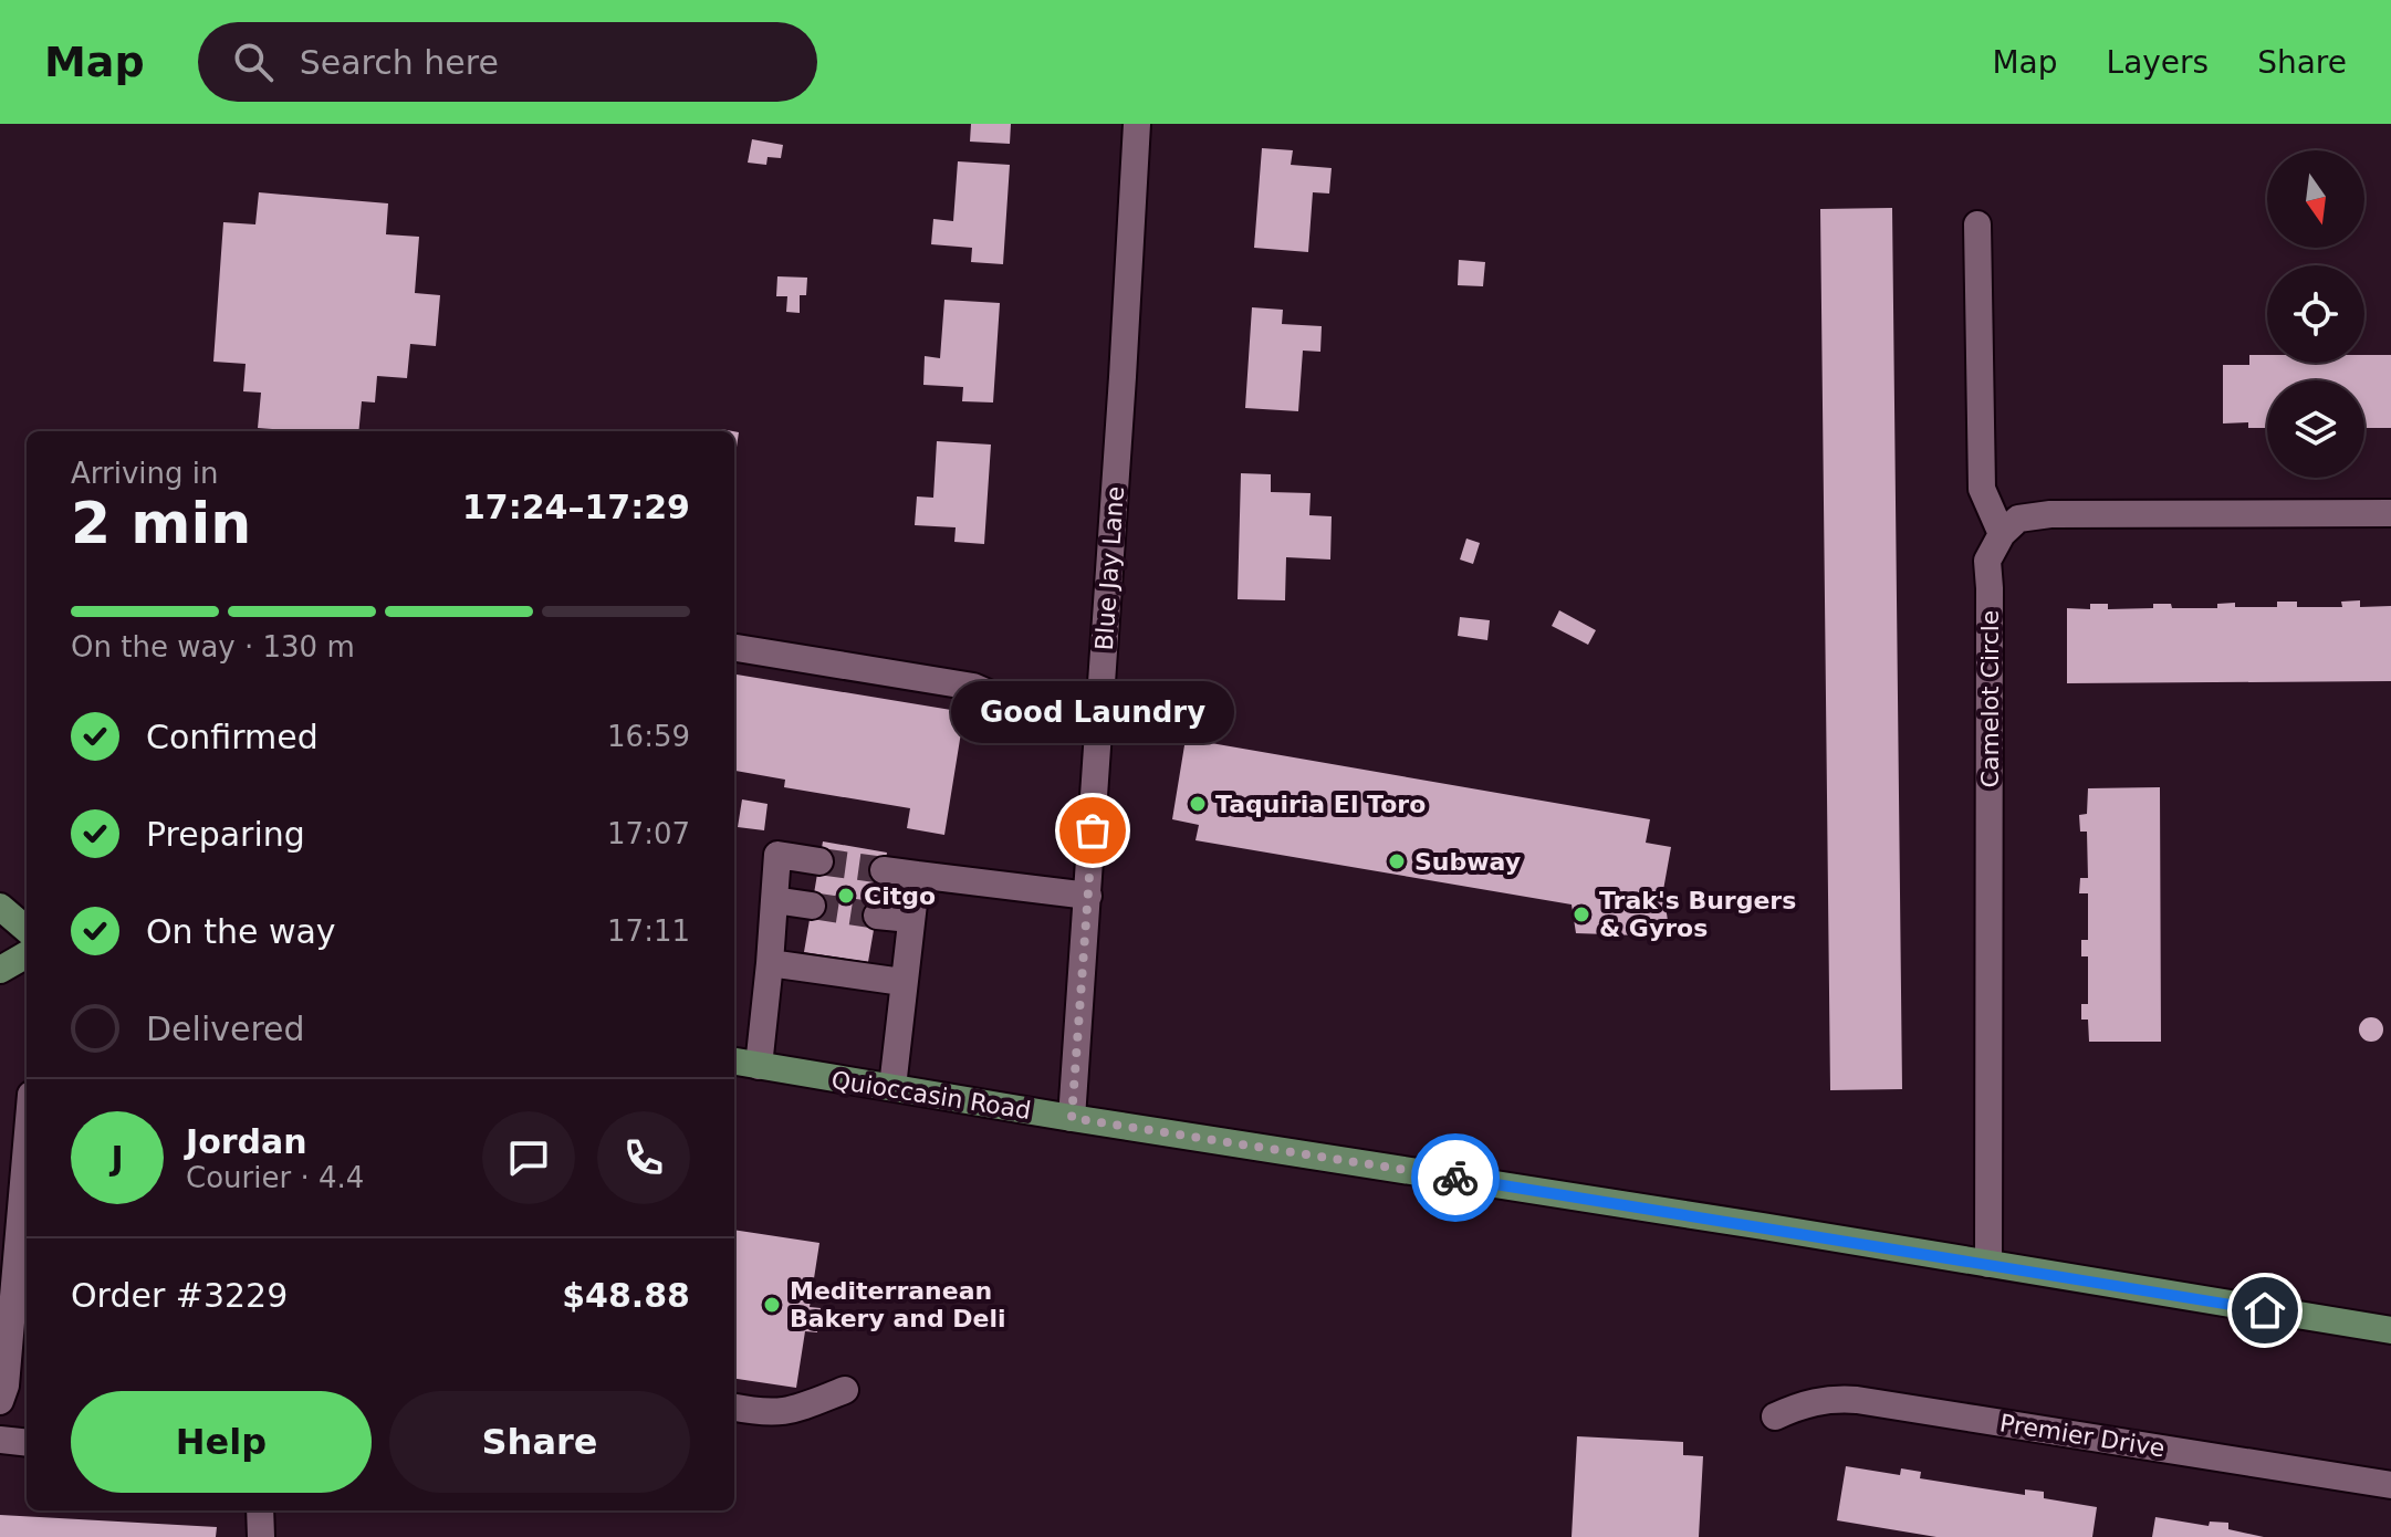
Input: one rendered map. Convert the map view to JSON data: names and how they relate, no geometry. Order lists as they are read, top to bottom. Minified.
{"streets":{"main road":["Quioccasin Road"],"street":["Blue Jay Lane","Camelot Circle","Premier Drive"]},"crossings":[["Blue Jay Lane","Quioccasin Road"],["Camelot Circle","Quioccasin Road"]],"places":["Taquiria El Toro","Good Laundry","Subway","Citgo","Trak's Burgers & Gyros","Mediterranean Bakery and Deli"],"north":"bottom","page":{"header":"Map","search":"Search here","nav":["Map","Layers","Share"],"heading":["2 min","Arriving in","17:24–17:29"],"panel":["Jordan","Courier · 4.4","Order #3229","$48.88"],"bar":"On the way · 130 m","bubble":"Good Laundry","list":[["Confirmed","16:59"],["Preparing","17:07"],["On the way","17:11"],"Delivered"],"round":"J","buttons":["Help","Share"]}}
